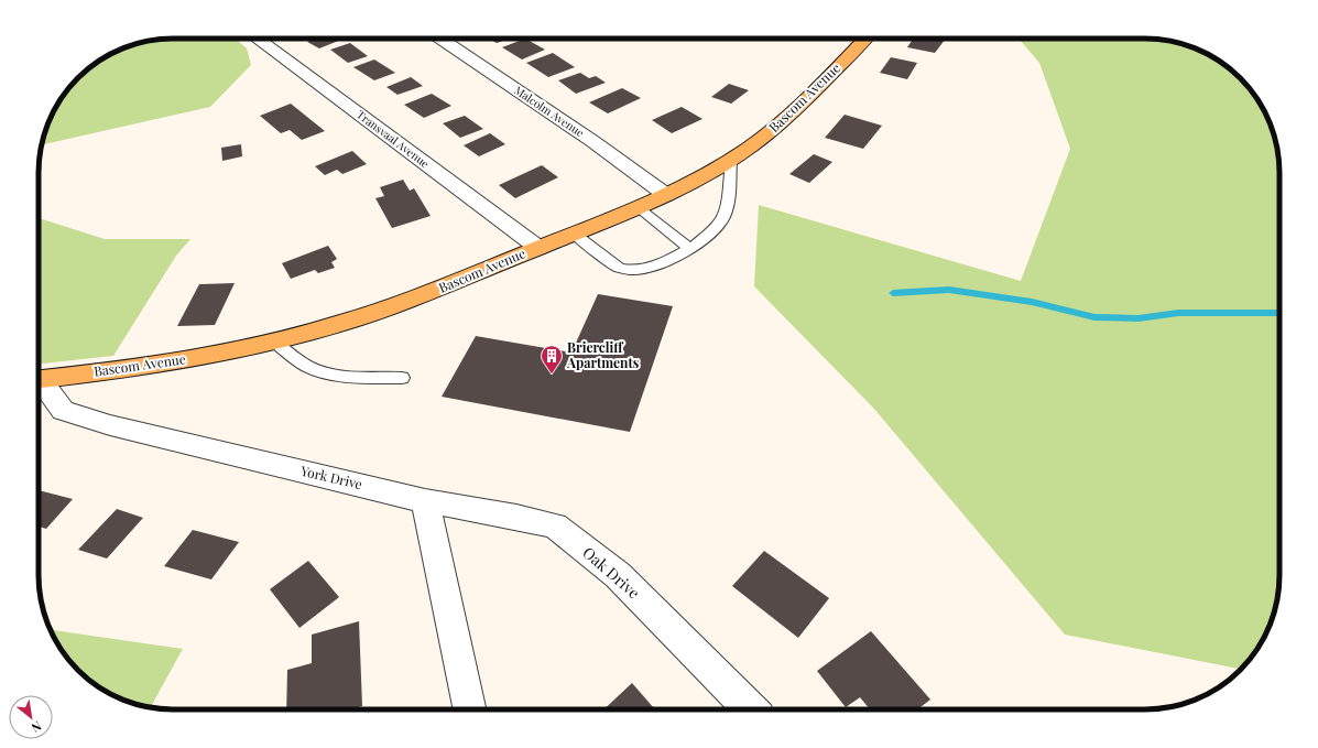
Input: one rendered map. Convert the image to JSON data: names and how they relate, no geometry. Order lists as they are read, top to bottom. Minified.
{"streets":{"main road":["Bascom Avenue"],"street":["Malcolm Avenue","Transvaal Avenue","York Drive","Oak Drive"]},"crossings":[["Bascom Avenue","Malcolm Avenue"],["Bascom Avenue","Transvaal Avenue"],["York Drive","Oak Drive"]],"places":{"building":["Briercliff Apartments"]},"north":"bottom right"}
